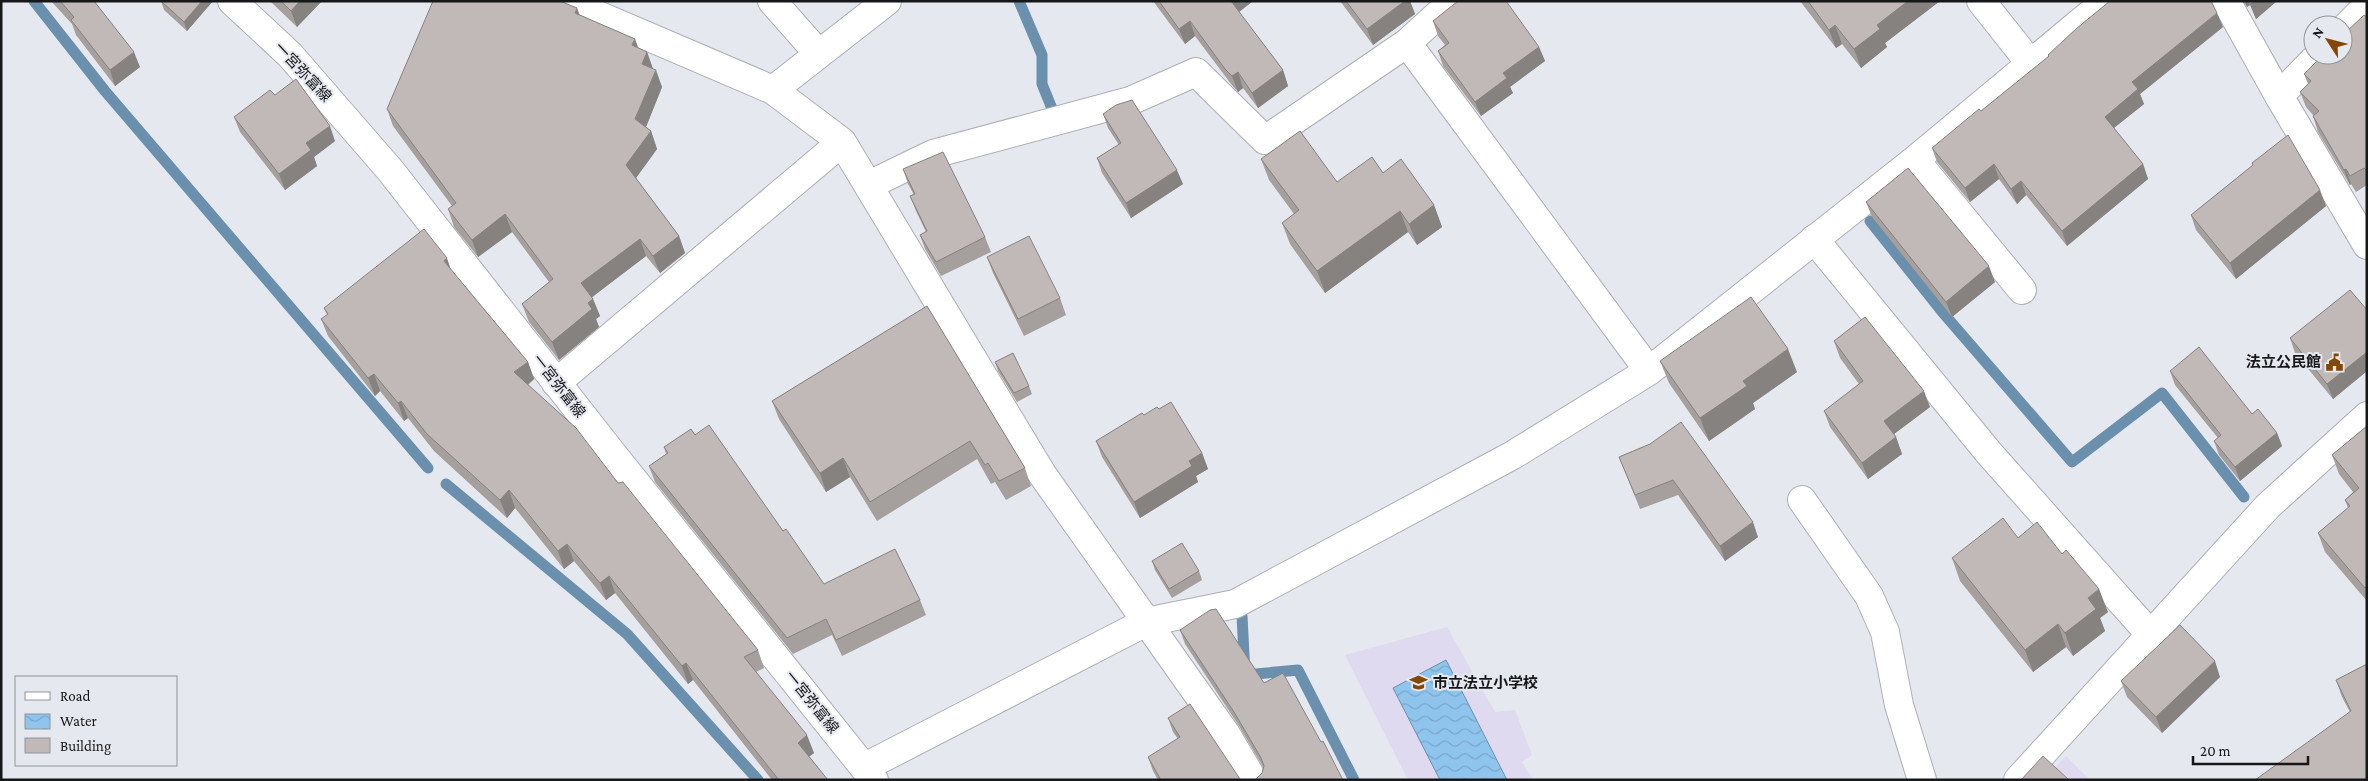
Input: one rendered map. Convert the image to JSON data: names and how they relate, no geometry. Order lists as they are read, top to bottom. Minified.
{"streets":{"street":["一宮弥富線"]},"places":{"public building":["法立公民館"],"school or university":["市立法立小学校"]},"legend":["Road","Water","Building"],"scale_bar":"20 m","north":"top left"}
